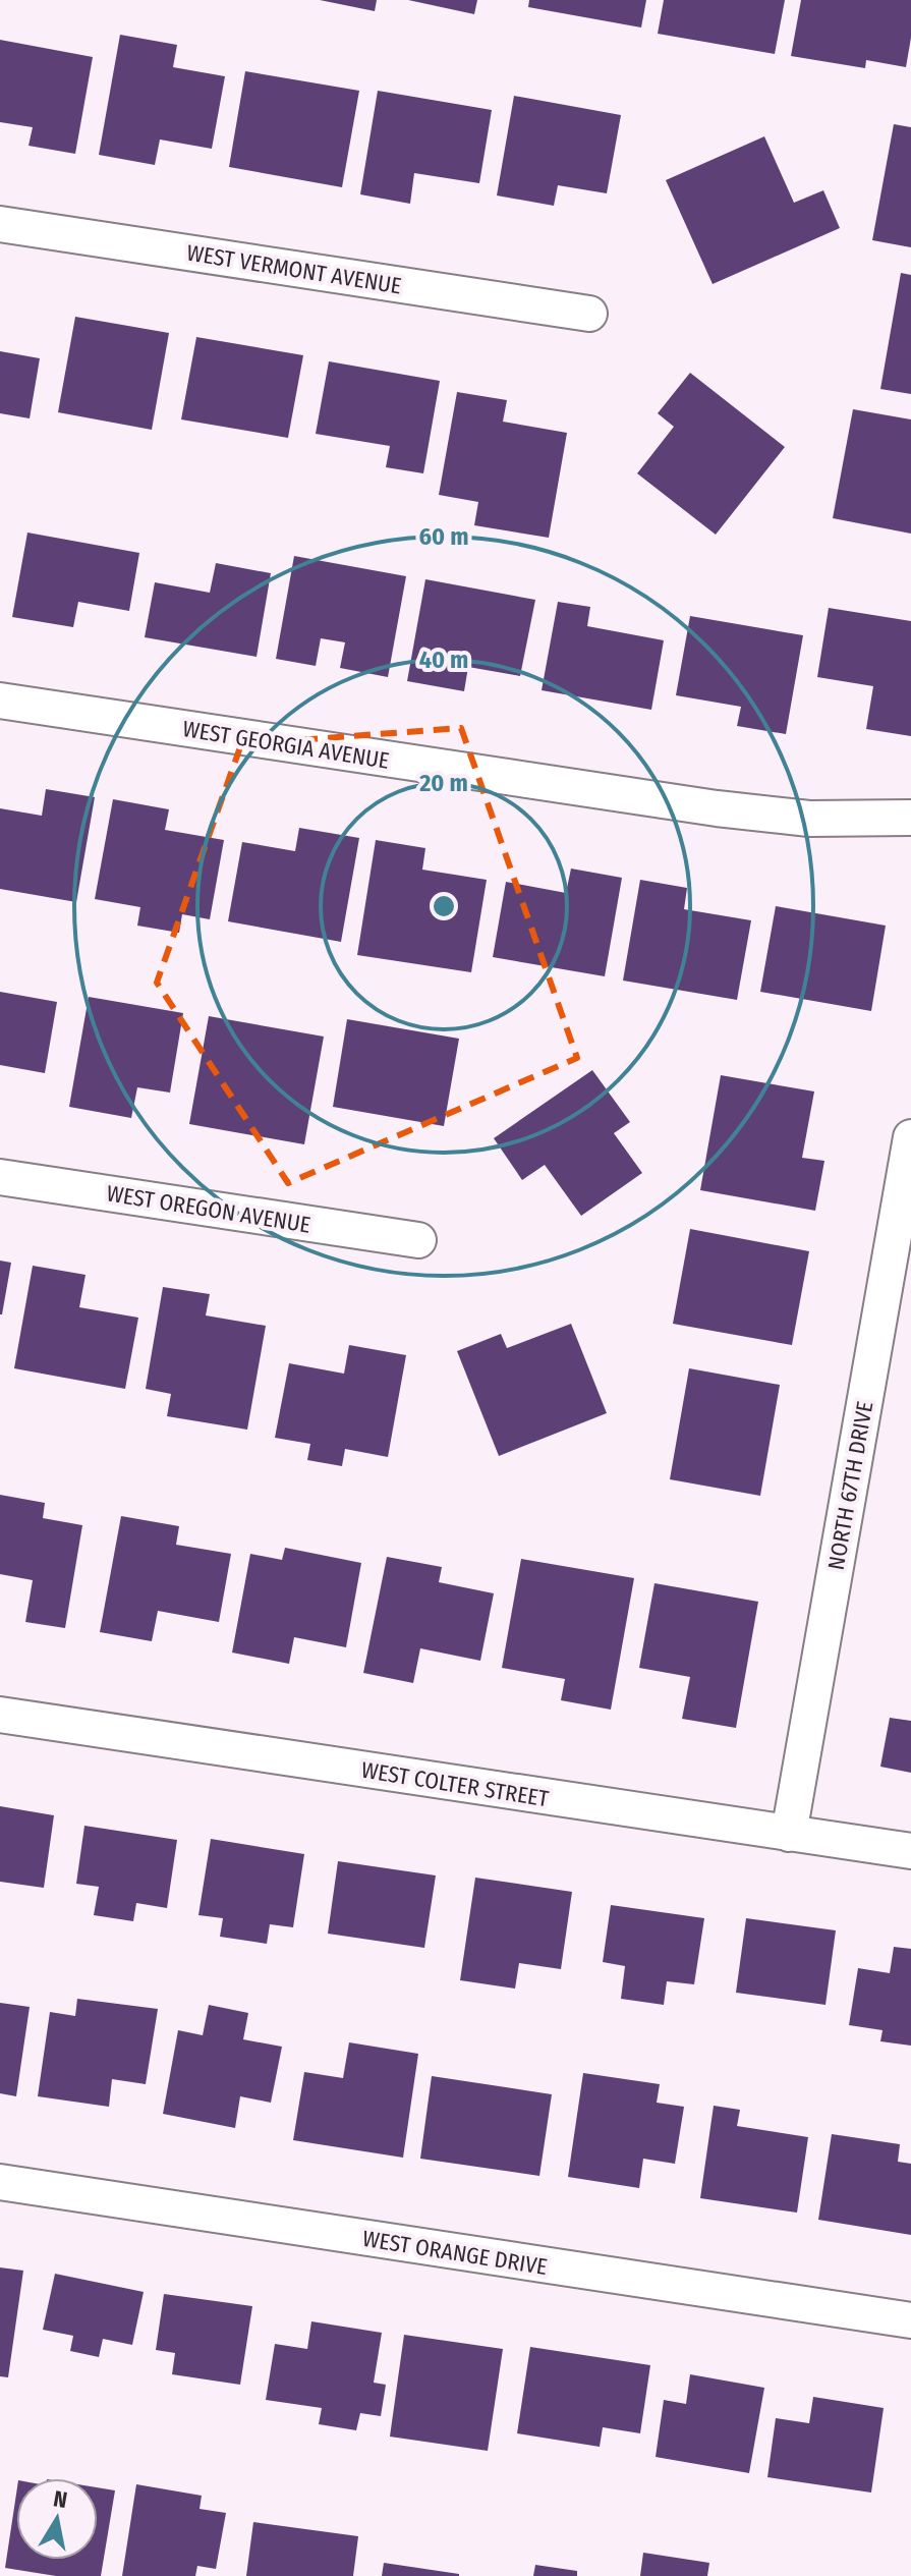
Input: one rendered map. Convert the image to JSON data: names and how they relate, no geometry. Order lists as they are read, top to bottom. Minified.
{"streets":{"street":["WEST VERMONT AVENUE","WEST GEORGIA AVENUE","WEST OREGON AVENUE","NORTH 67TH DRIVE","WEST COLTER STREET","WEST ORANGE DRIVE"]},"crossings":[["NORTH 67TH DRIVE","WEST COLTER STREET"]],"north":"top","rings":["60 m","40 m","20 m"]}
